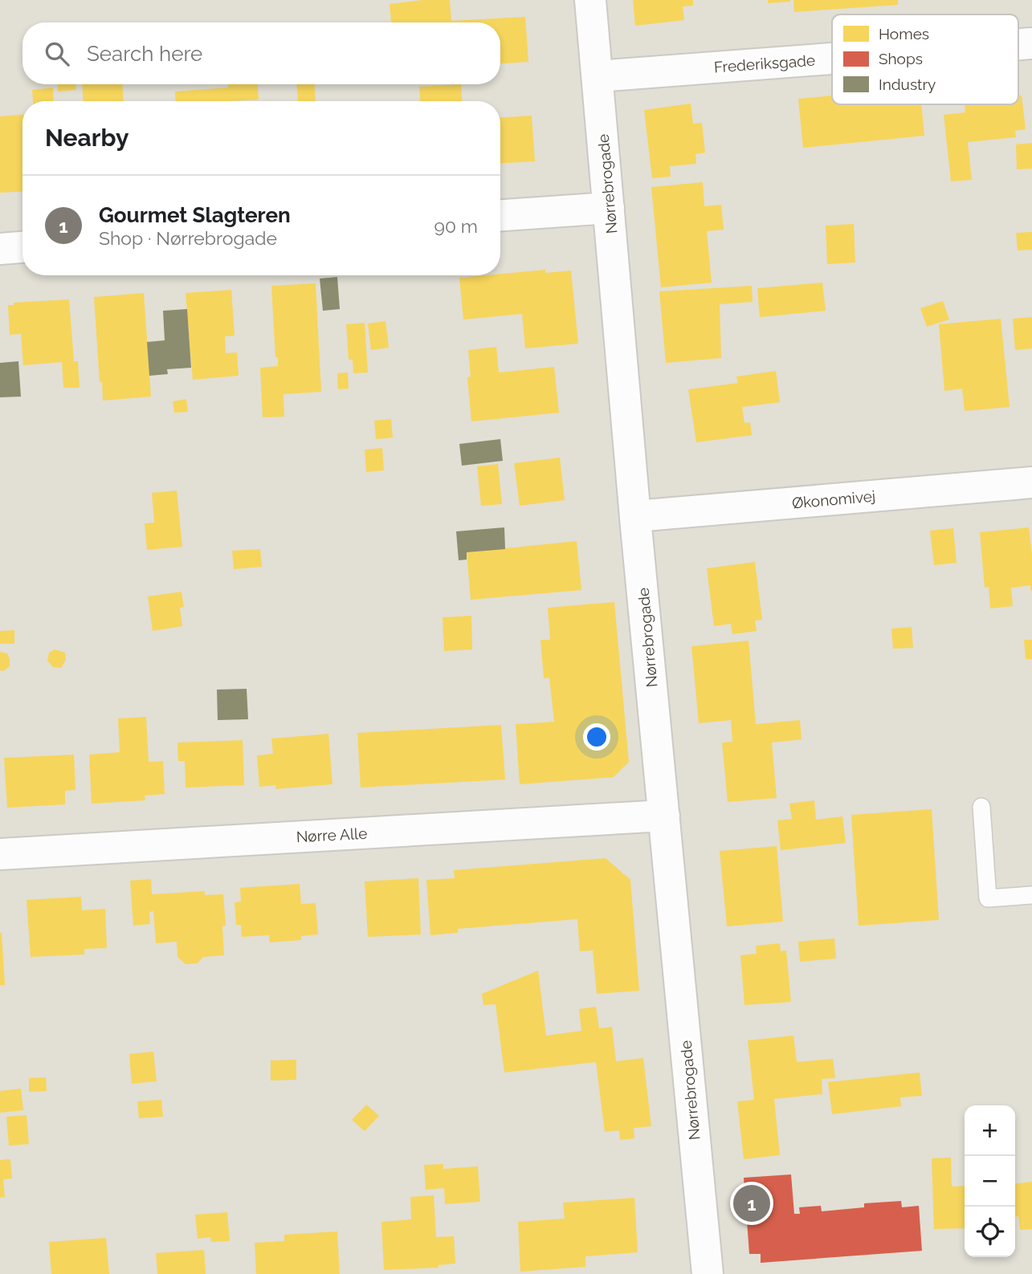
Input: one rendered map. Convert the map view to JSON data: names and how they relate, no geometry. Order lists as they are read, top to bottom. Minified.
{"streets":{"street":["Frederiksgade","Nørrebrogade","Økonomivej","Nørre Alle"]},"crossings":[["Frederiksgade","Nørrebrogade"],["Nørrebrogade","Økonomivej"],["Nørrebrogade","Nørre Alle"]],"legend":["Homes","Shops","Industry"],"page":{"search":"Search here","heading":"Nearby","list":[{"mark":"1","name":"Gourmet Slagteren","note":"Shop · Nørrebrogade","value":"90 m"}],"map_buttons":["+","−"],"pins":"1"}}
